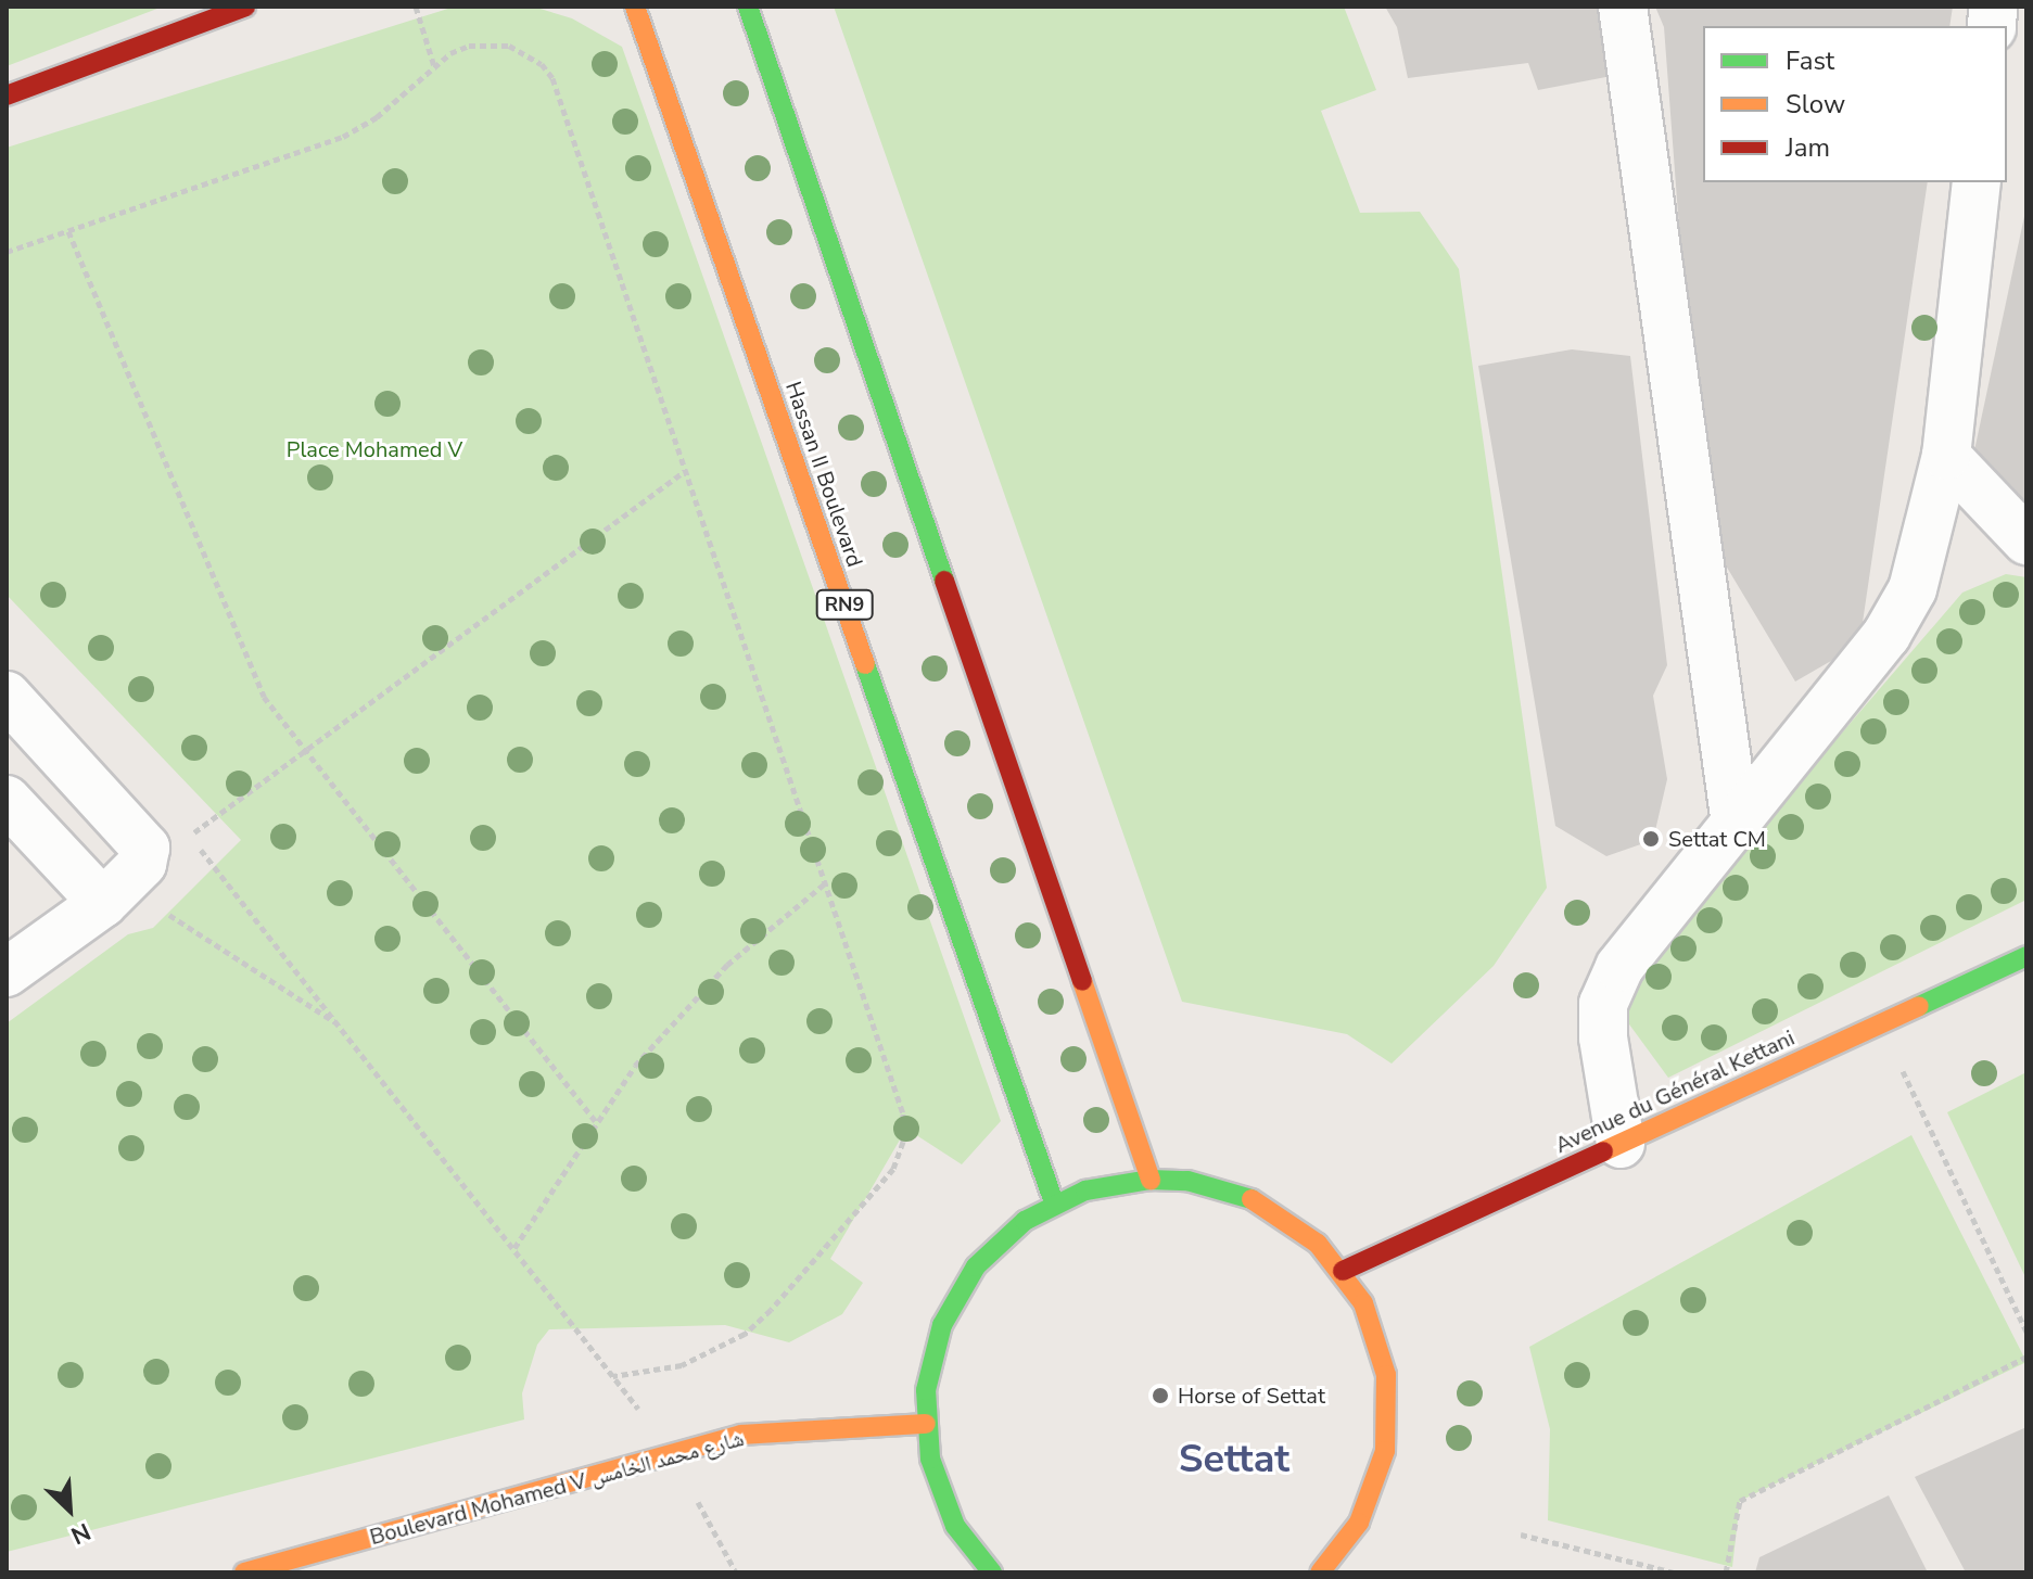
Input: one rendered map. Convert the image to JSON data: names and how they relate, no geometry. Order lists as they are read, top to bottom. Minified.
{"streets":{"main road":["Hassan II Boulevard","RN9","Avenue du Général Kettani","Boulevard Mohamed V شارع محمد الخامس"]},"districts":["Settat"],"parks":["Place Mohamed V"],"places":["Settat CM","Horse of Settat"],"legend":["Fast","Slow","Jam"],"north":"bottom right"}
